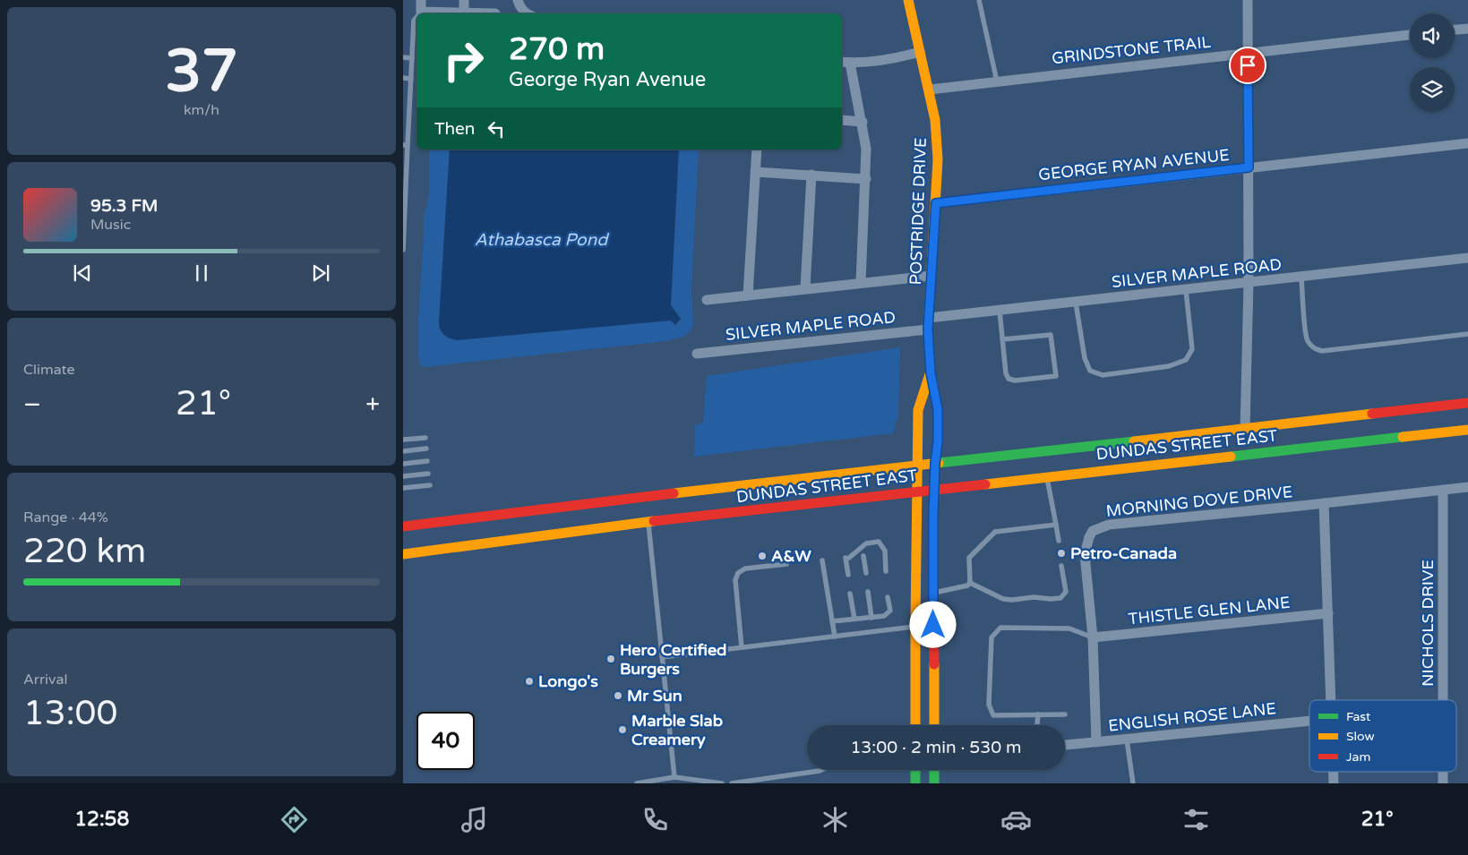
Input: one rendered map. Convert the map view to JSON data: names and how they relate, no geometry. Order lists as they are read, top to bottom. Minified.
{"streets":{"main road":["POSTRIDGE DRIVE","DUNDAS STREET EAST"],"street":["GRINDSTONE TRAIL","GEORGE RYAN AVENUE","SILVER MAPLE ROAD","MORNING DOVE DRIVE","THISTLE GLEN LANE","NICHOLS DRIVE","ENGLISH ROSE LANE"]},"crossings":[["GRINDSTONE TRAIL","POSTRIDGE DRIVE"],["GEORGE RYAN AVENUE","POSTRIDGE DRIVE"],["POSTRIDGE DRIVE","SILVER MAPLE ROAD"],["POSTRIDGE DRIVE","DUNDAS STREET EAST"],["MORNING DOVE DRIVE","THISTLE GLEN LANE"],["MORNING DOVE DRIVE","NICHOLS DRIVE"],["MORNING DOVE DRIVE","ENGLISH ROSE LANE"]],"water":["Athabasca Pond"],"places":["Petro-Canada","A&W","Hero Certified Burgers","Longo's","Mr Sun","Marble Slab Creamery"],"legend":["Fast","Slow","Jam"],"page":{"tile":[["37","km/h"],"Climate",["Range · 44%","220 km"],["Arrival","13:00"]],"turn":["270 m","George Ryan Avenue"],"then":"Then","song":["95.3 FM","Music"],"heat":["−","21°","+"],"limit":"40","trip":"13:00 · 2 min · 530 m","tabs":["12:58","21°"]}}
